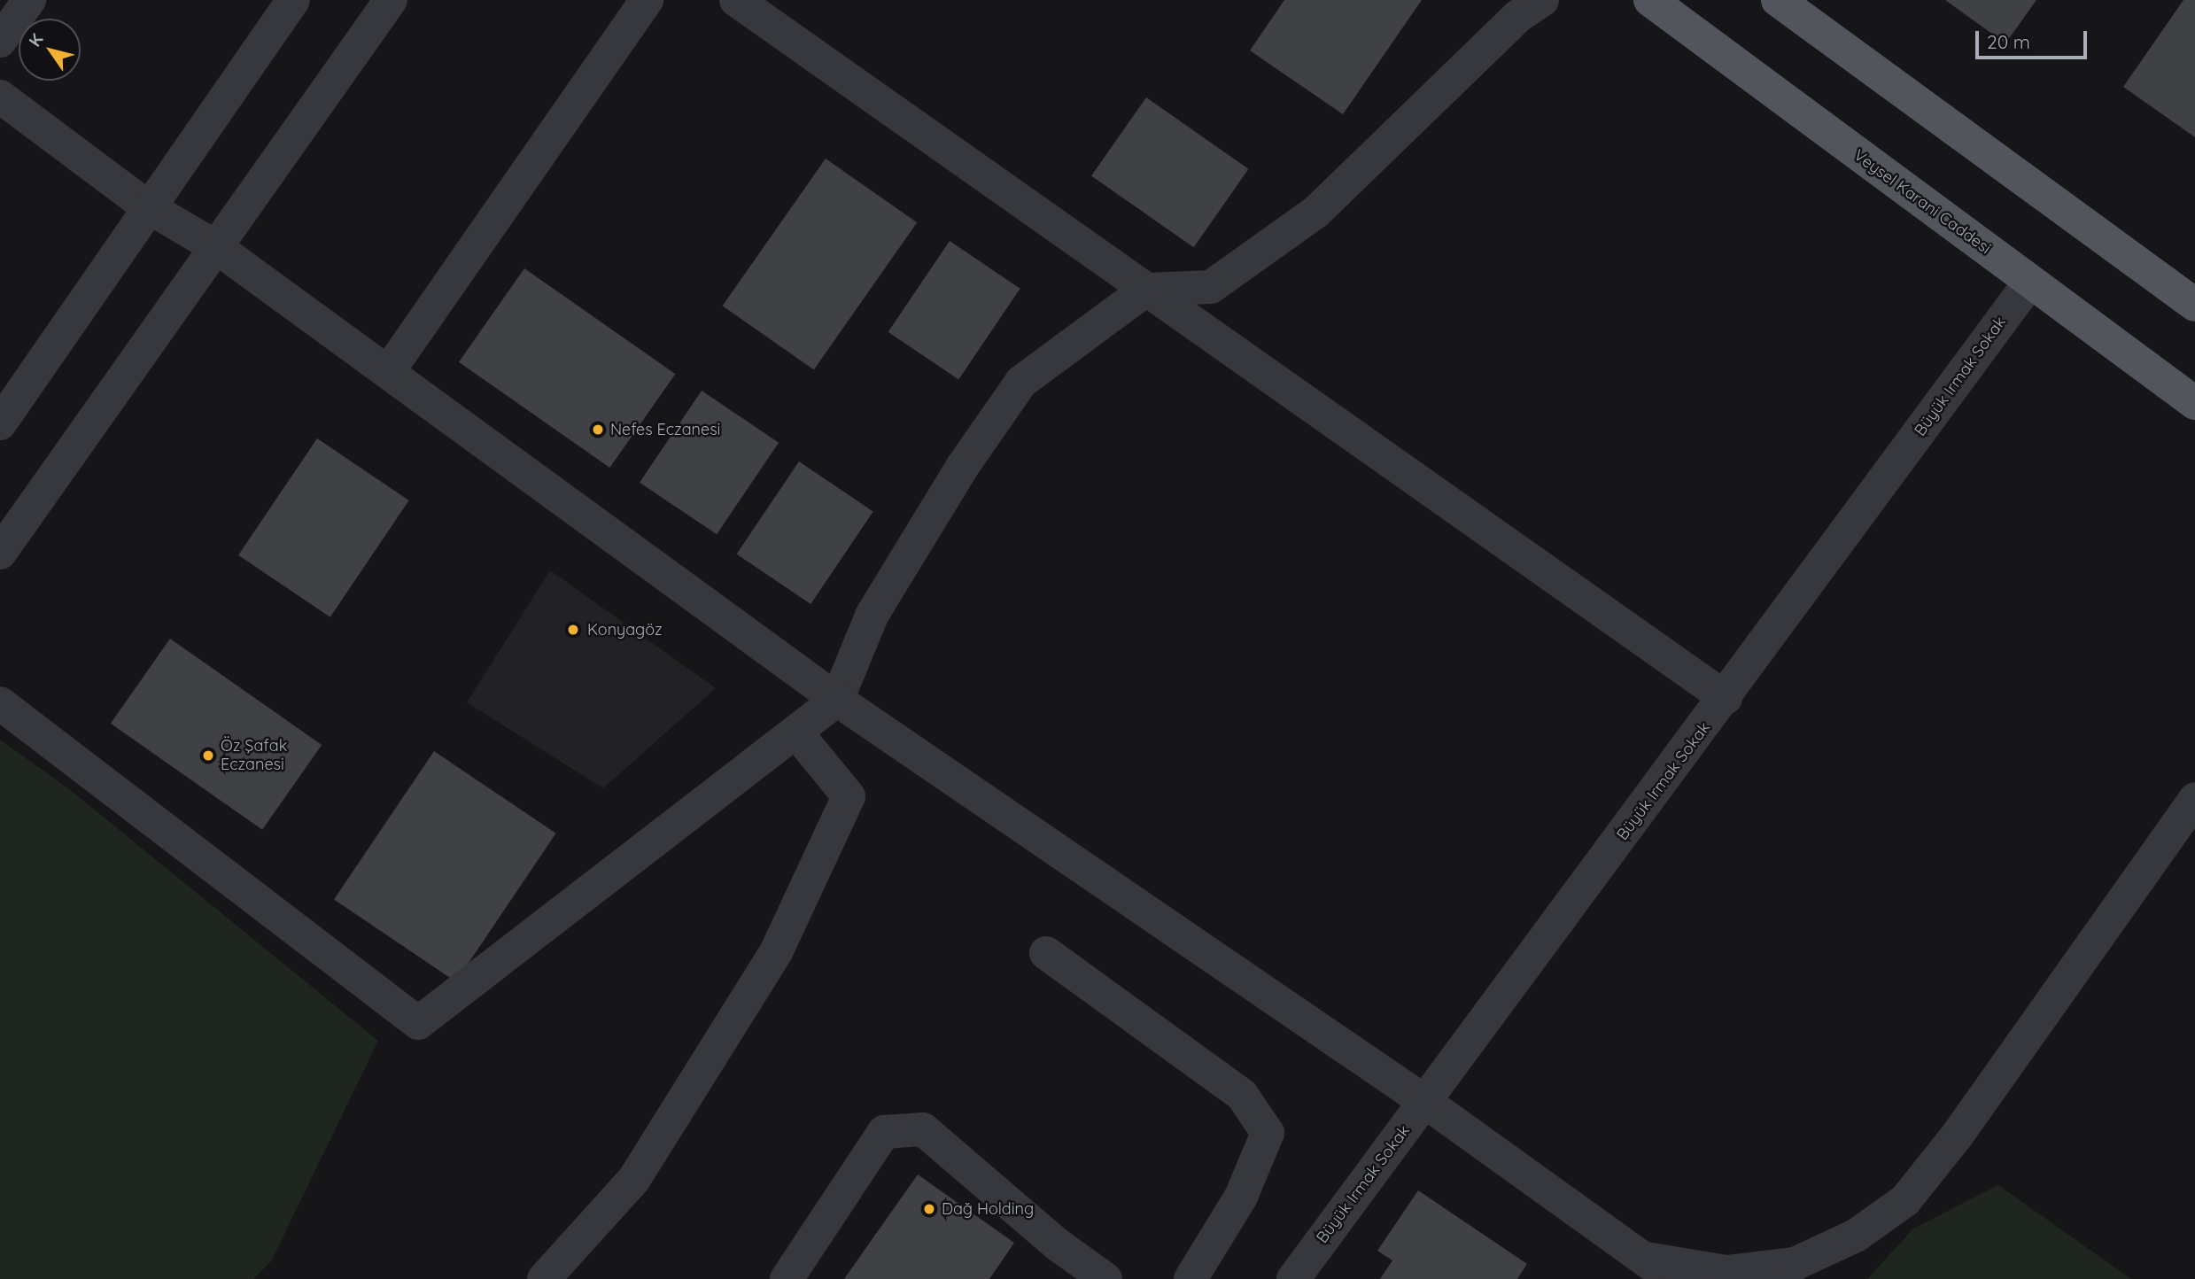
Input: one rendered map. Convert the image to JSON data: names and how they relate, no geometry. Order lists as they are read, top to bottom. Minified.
{"streets":{"main road":["Veysel Karani Caddesi"],"street":["Büyük Irmak Sokak"]},"crossings":[["Veysel Karani Caddesi","Büyük Irmak Sokak"]],"places":["Nefes Eczanesi","Konyagöz","Öz Şafak Eczanesi","Dağ Holding"],"scale_bar":"20 m","north":"top left"}
